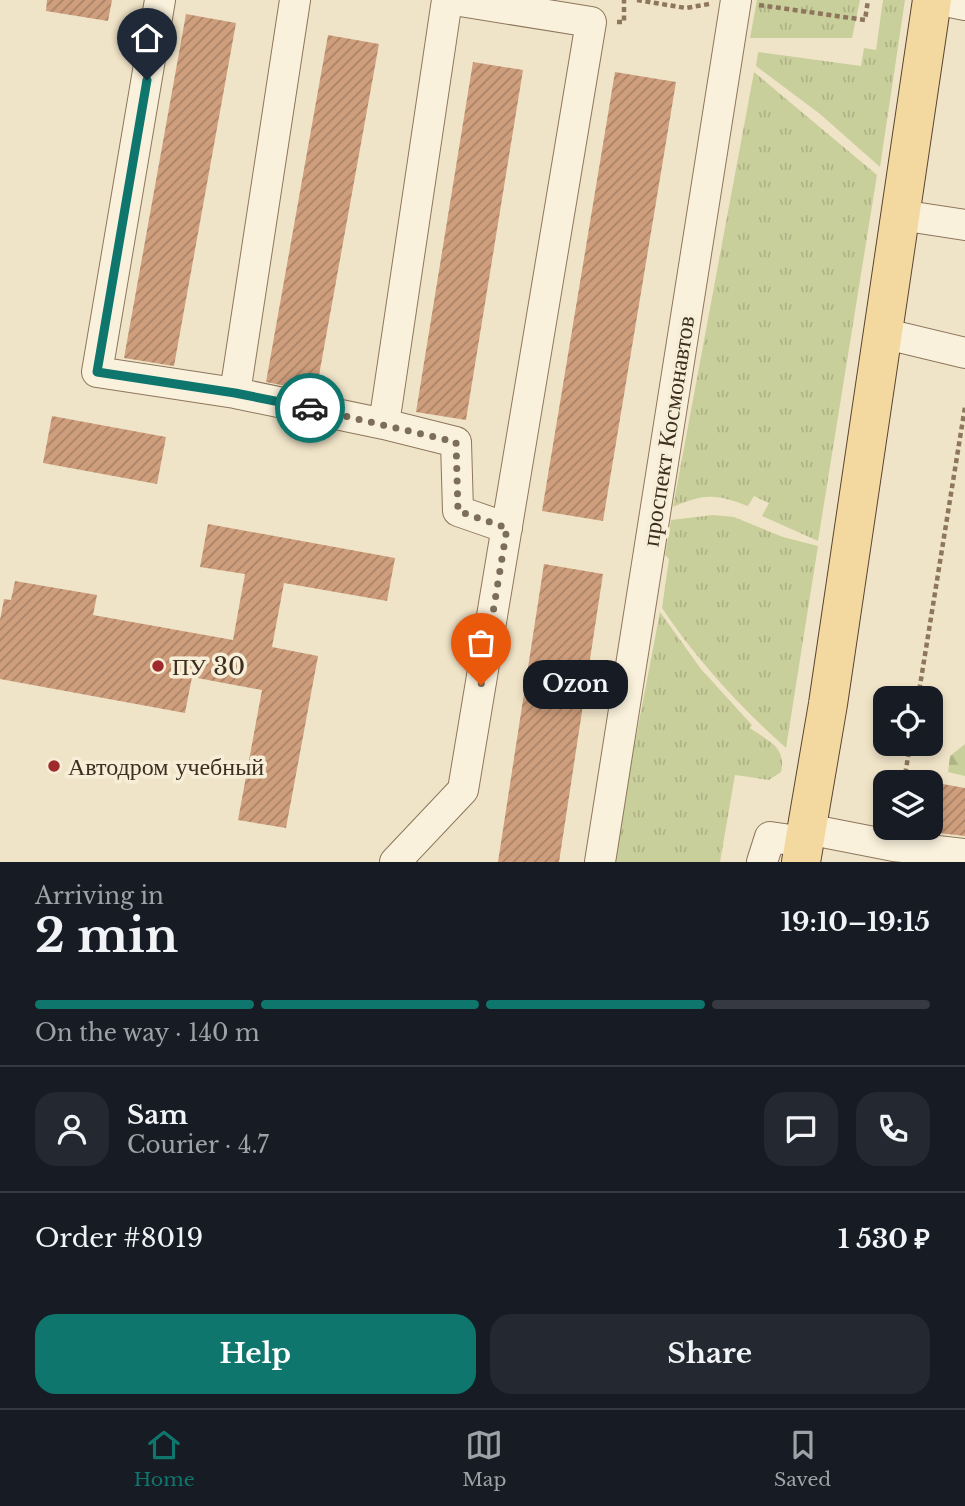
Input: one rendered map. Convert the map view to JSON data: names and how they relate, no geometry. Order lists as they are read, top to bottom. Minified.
{"streets":{"street":["проспект Космонавтов"]},"places":["ПУ 30","Ozon","Автодром учебный"],"page":{"bubble":"Ozon","heading":["2 min","Arriving in","19:10–19:15"],"panel":["Sam","Courier · 4.7","Order #8019","1 530 ₽"],"bar":"On the way · 140 m","buttons":["Help","Share"],"tabs":["Home","Map","Saved"]}}
